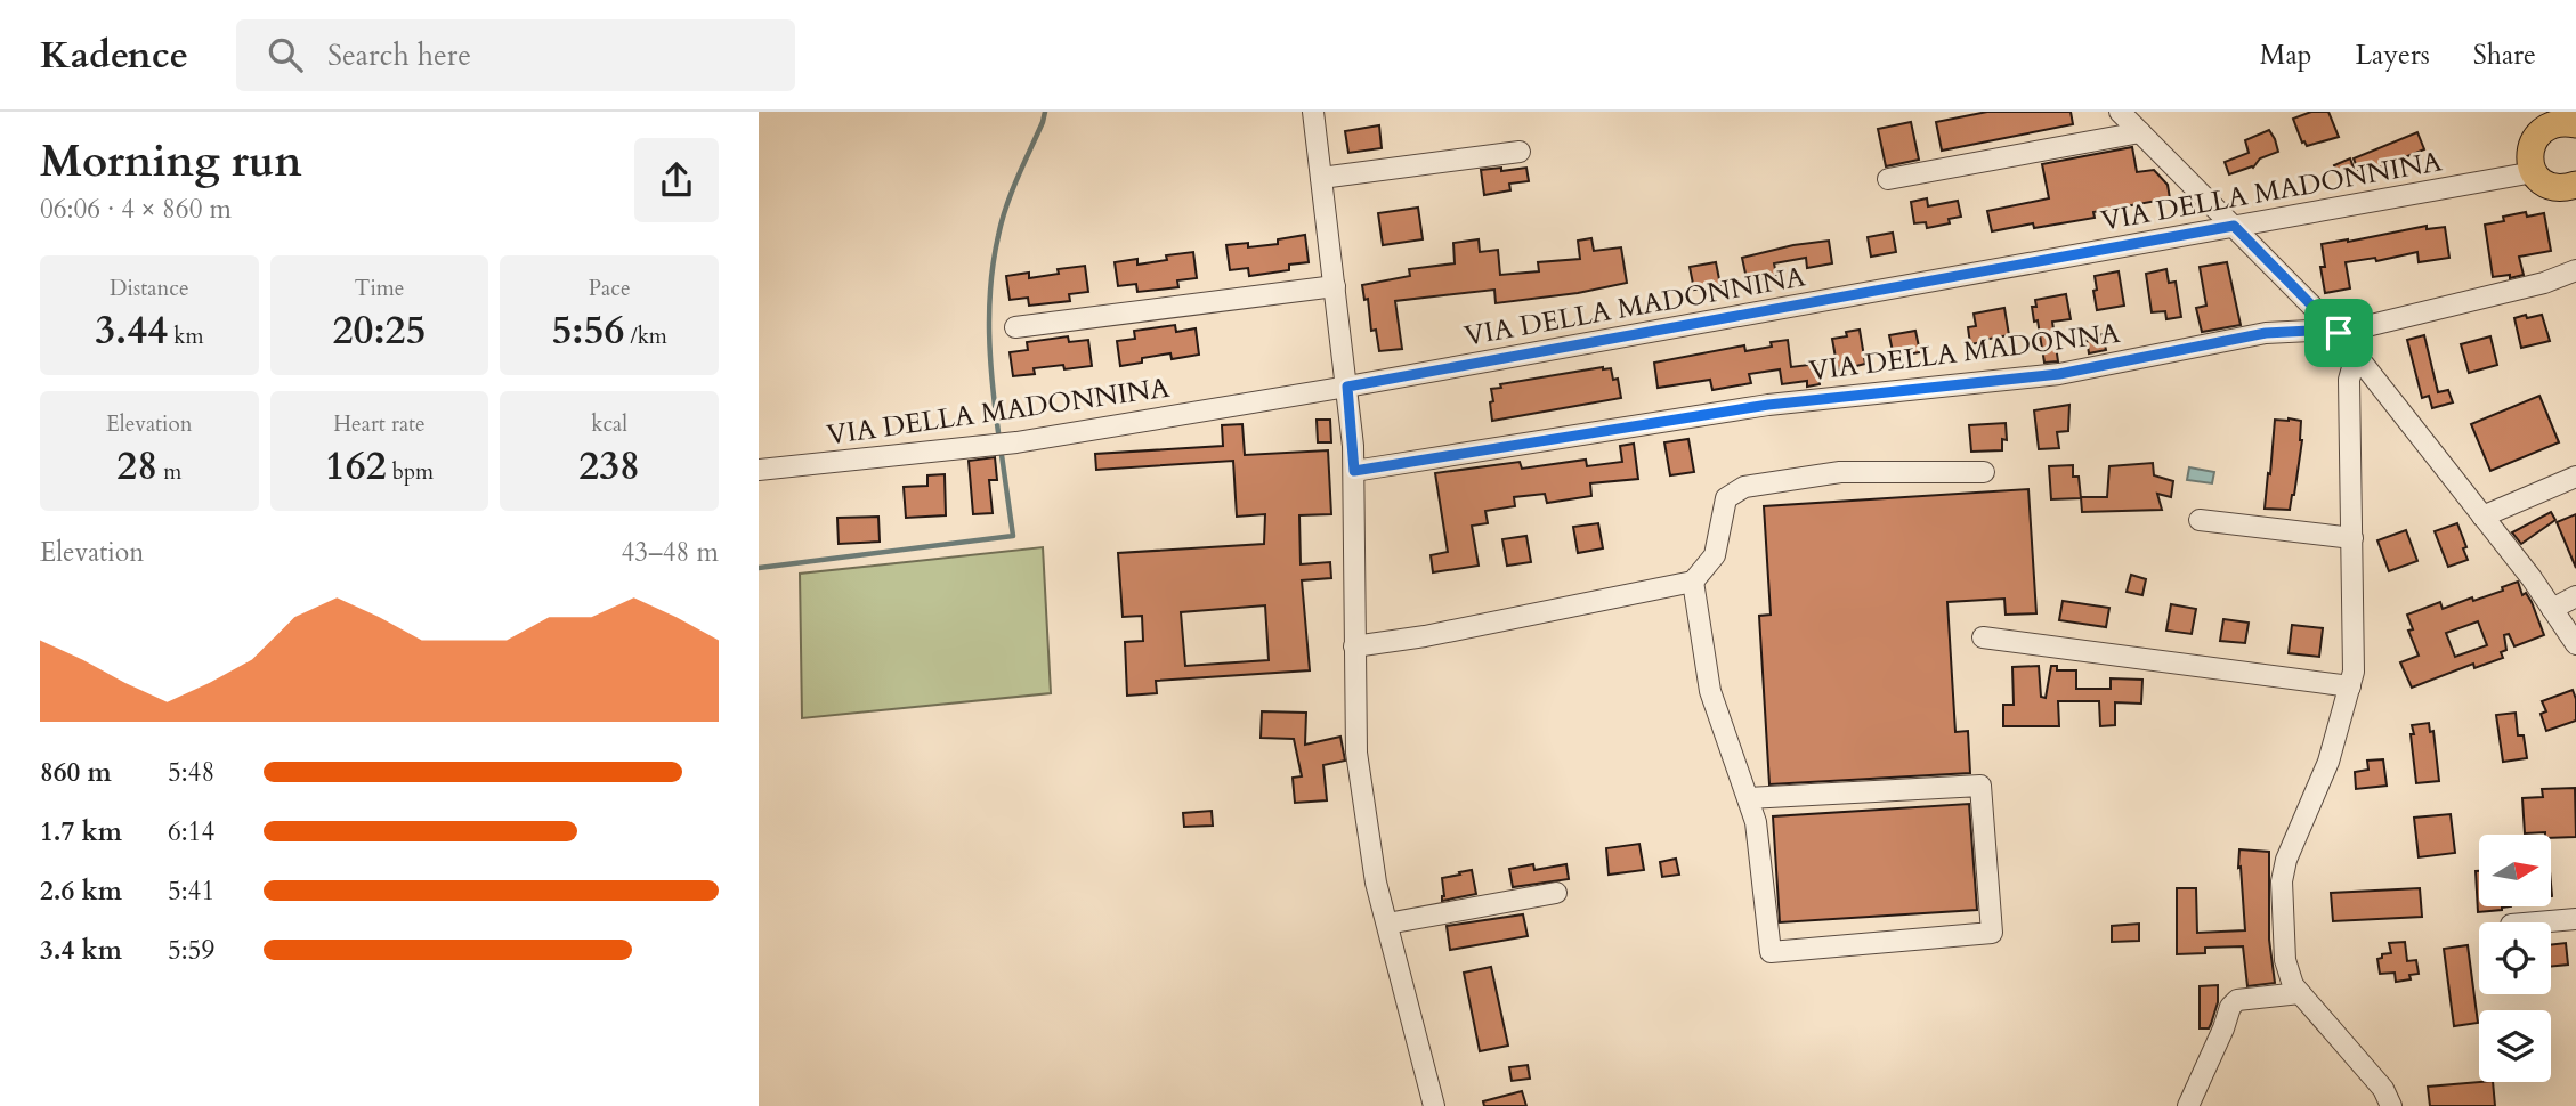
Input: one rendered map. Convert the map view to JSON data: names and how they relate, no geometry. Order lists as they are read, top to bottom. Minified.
{"streets":{"street":["VIA DELLA MADONNINA","VIA DELLA MADONNA"]},"north":"right","page":{"header":"Kadence","search":"Search here","nav":["Map","Layers","Share"],"heading":["Morning run","06:06 · 4 × 860 m"],"stats":[["Distance","3.44 km"],["Time","20:25"],["Pace","5:56 /km"],["Elevation","28 m"],["Heart rate","162 bpm"],["kcal","238"]],"chart":["Elevation","43–48 m"],"list":[{"name":"860 m","note":"5:48"},{"name":"1.7 km","note":"6:14"},{"name":"2.6 km","note":"5:41"},{"name":"3.4 km","note":"5:59"}]}}
